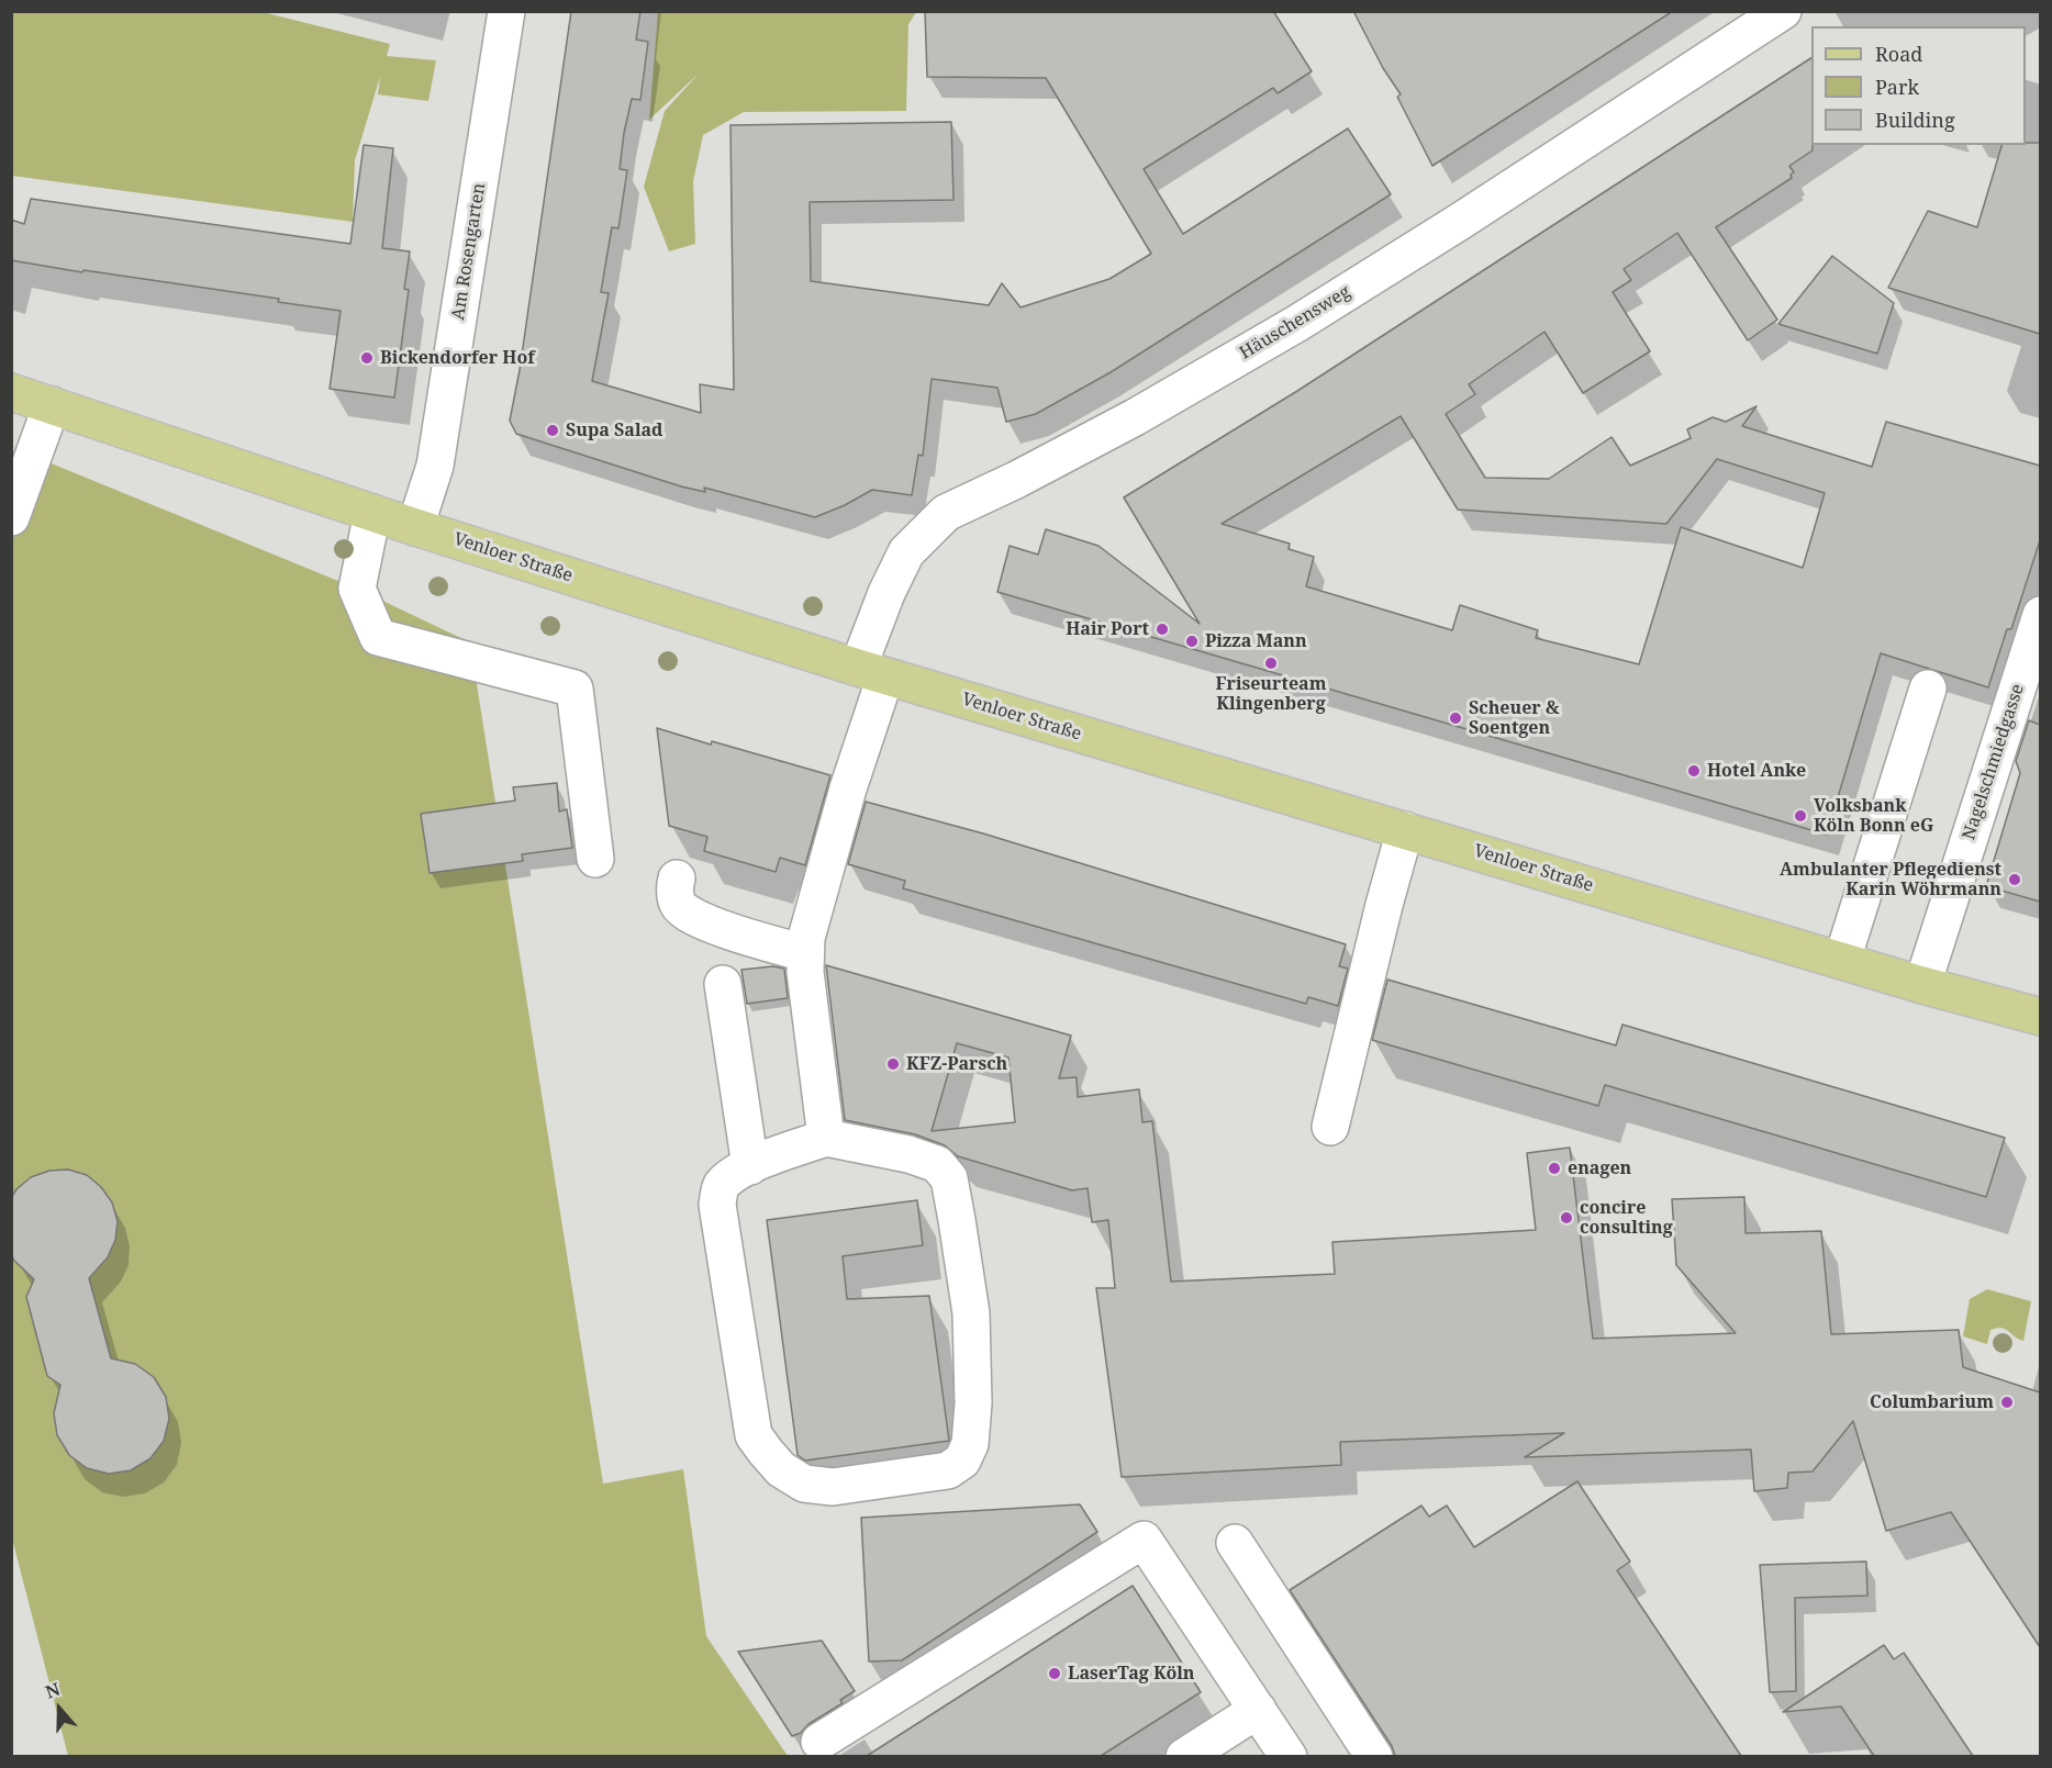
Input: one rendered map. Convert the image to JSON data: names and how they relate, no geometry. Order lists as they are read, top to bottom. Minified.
{"streets":{"main road":["Venloer Straße"],"street":["Am Rosengarten","Häuschensweg","Nagelschmiedgasse"]},"crossings":[["Am Rosengarten","Venloer Straße"],["Häuschensweg","Venloer Straße"],["Venloer Straße","Nagelschmiedgasse"]],"places":["Bickendorfer Hof","Supa Salad","Hair Port","Pizza Mann","Friseurteam Klingenberg","Scheuer & Soentgen","Hotel Anke","Volksbank Köln Bonn eG","Ambulanter Pflegedienst Karin Wöhrmann","KFZ-Parsch","enagen","concire consulting","Columbarium","LaserTag Köln"],"legend":["Road","Park","Building"],"north":"top"}
